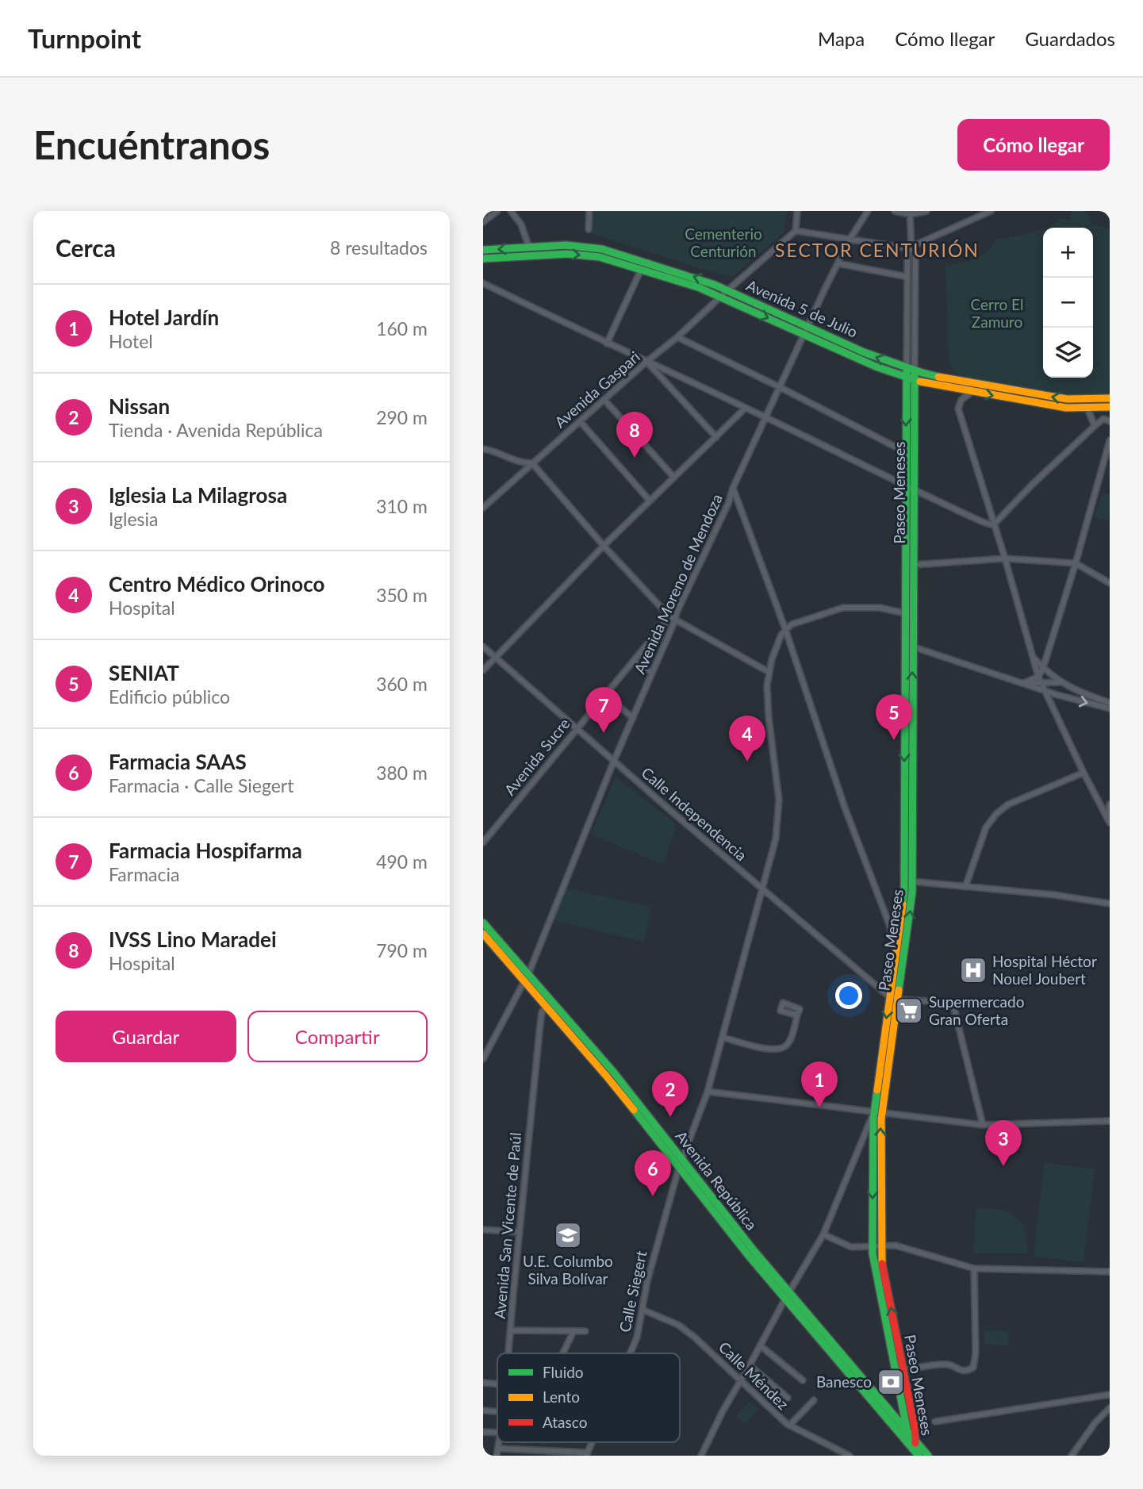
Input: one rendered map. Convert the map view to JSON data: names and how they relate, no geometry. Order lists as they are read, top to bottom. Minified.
{"streets":{"street":["Avenida 5 de Julio","Avenida Gaspari","Paseo Meneses","Avenida Moreno de Mendoza","Avenida Sucre","Calle Independencia","Avenida República","Avenida San Vicente de Paúl","Calle Siegert","Calle Méndez"]},"crossings":[["Avenida 5 de Julio","Avenida Gaspari"],["Avenida 5 de Julio","Paseo Meneses"],["Avenida 5 de Julio","Avenida Moreno de Mendoza"],["Paseo Meneses","Calle Independencia"],["Paseo Meneses","Avenida República"],["Avenida Moreno de Mendoza","Avenida Sucre"],["Avenida Moreno de Mendoza","Calle Independencia"],["Avenida Moreno de Mendoza","Avenida República"],["Avenida Sucre","Calle Independencia"],["Calle Independencia","Calle Siegert"],["Avenida República","Avenida San Vicente de Paúl"],["Avenida República","Calle Siegert"],["Calle Siegert","Calle Méndez"]],"districts":["SECTOR CENTURIÓN"],"parks":["Cementerio Centurión","Cerro El Zamuro"],"places":{"hospital":["Hospital Héctor Nouel Joubert"],"supermarket":["Supermercado Gran Oferta"],"school or university":["U.E. Columbo Silva Bolívar"],"bank":["Banesco"]},"legend":["Fluido","Lento","Atasco"],"page":{"header":"Turnpoint","nav":["Mapa","Cómo llegar","Guardados"],"buttons":["Cómo llegar",["Guardar","Compartir"]],"title":"Encuéntranos","heading":["Cerca","8 resultados"],"map_buttons":["+","−"],"list":[{"mark":"1","name":"Hotel Jardín","note":"Hotel","value":"160 m"},{"mark":"2","name":"Nissan","note":"Tienda · Avenida República","value":"290 m"},{"mark":"3","name":"Iglesia La Milagrosa","note":"Iglesia","value":"310 m"},{"mark":"4","name":"Centro Médico Orinoco","note":"Hospital","value":"350 m"},{"mark":"5","name":"SENIAT","note":"Edificio público","value":"360 m"},{"mark":"6","name":"Farmacia SAAS","note":"Farmacia · Calle Siegert","value":"380 m"},{"mark":"7","name":"Farmacia Hospifarma","note":"Farmacia","value":"490 m"},{"mark":"8","name":"IVSS Lino Maradei","note":"Hospital","value":"790 m"}],"pins":["8","7","5","4","1","2","3","6"]}}
